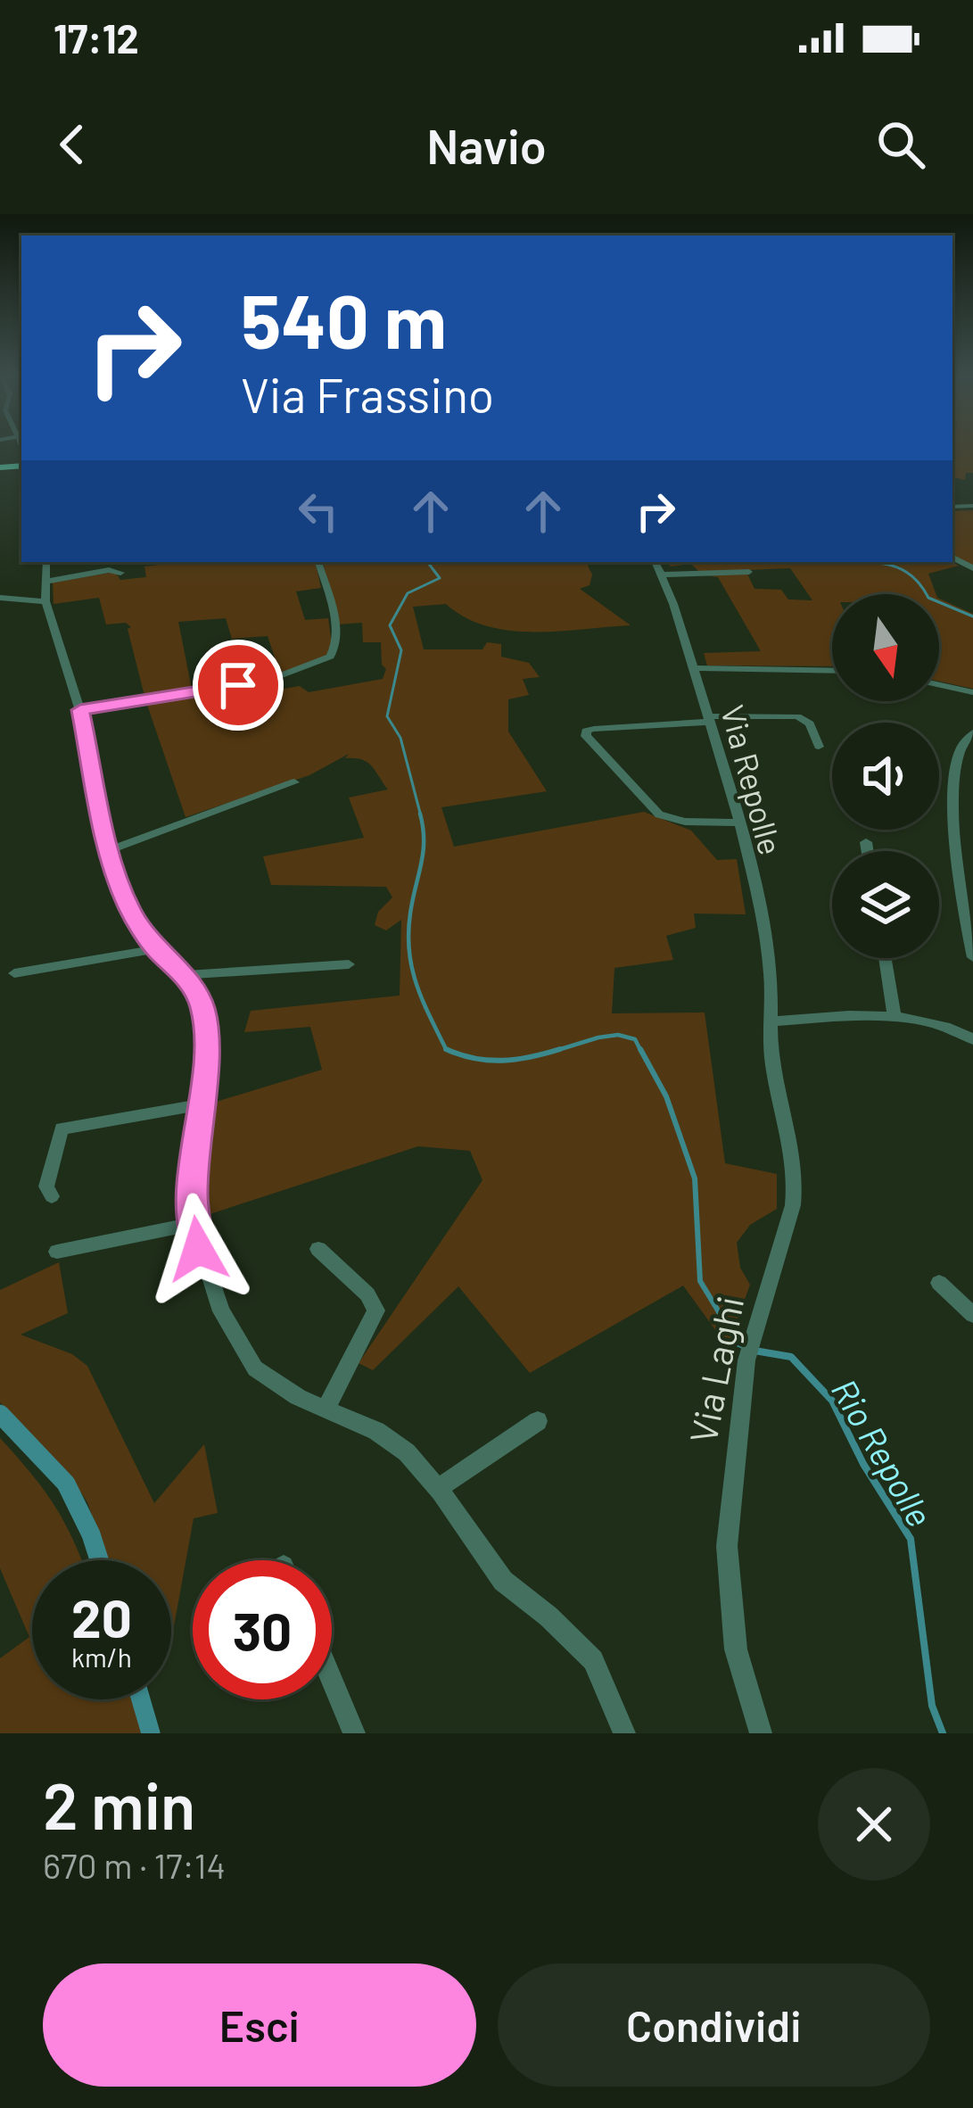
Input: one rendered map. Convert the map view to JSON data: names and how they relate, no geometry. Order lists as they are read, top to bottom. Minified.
{"streets":{"street":["Via Repolle","Via Laghi"]},"crossings":[["Via Repolle","Via Laghi"]],"water":["Rio Repolle"],"north":"bottom","page":{"status":"17:12","header":"Navio","turn":["540 m","Via Frassino"],"speed":"20 km/h","limit":"30","heading":["2 min","670 m · 17:14"],"buttons":["Esci","Condividi"]}}
